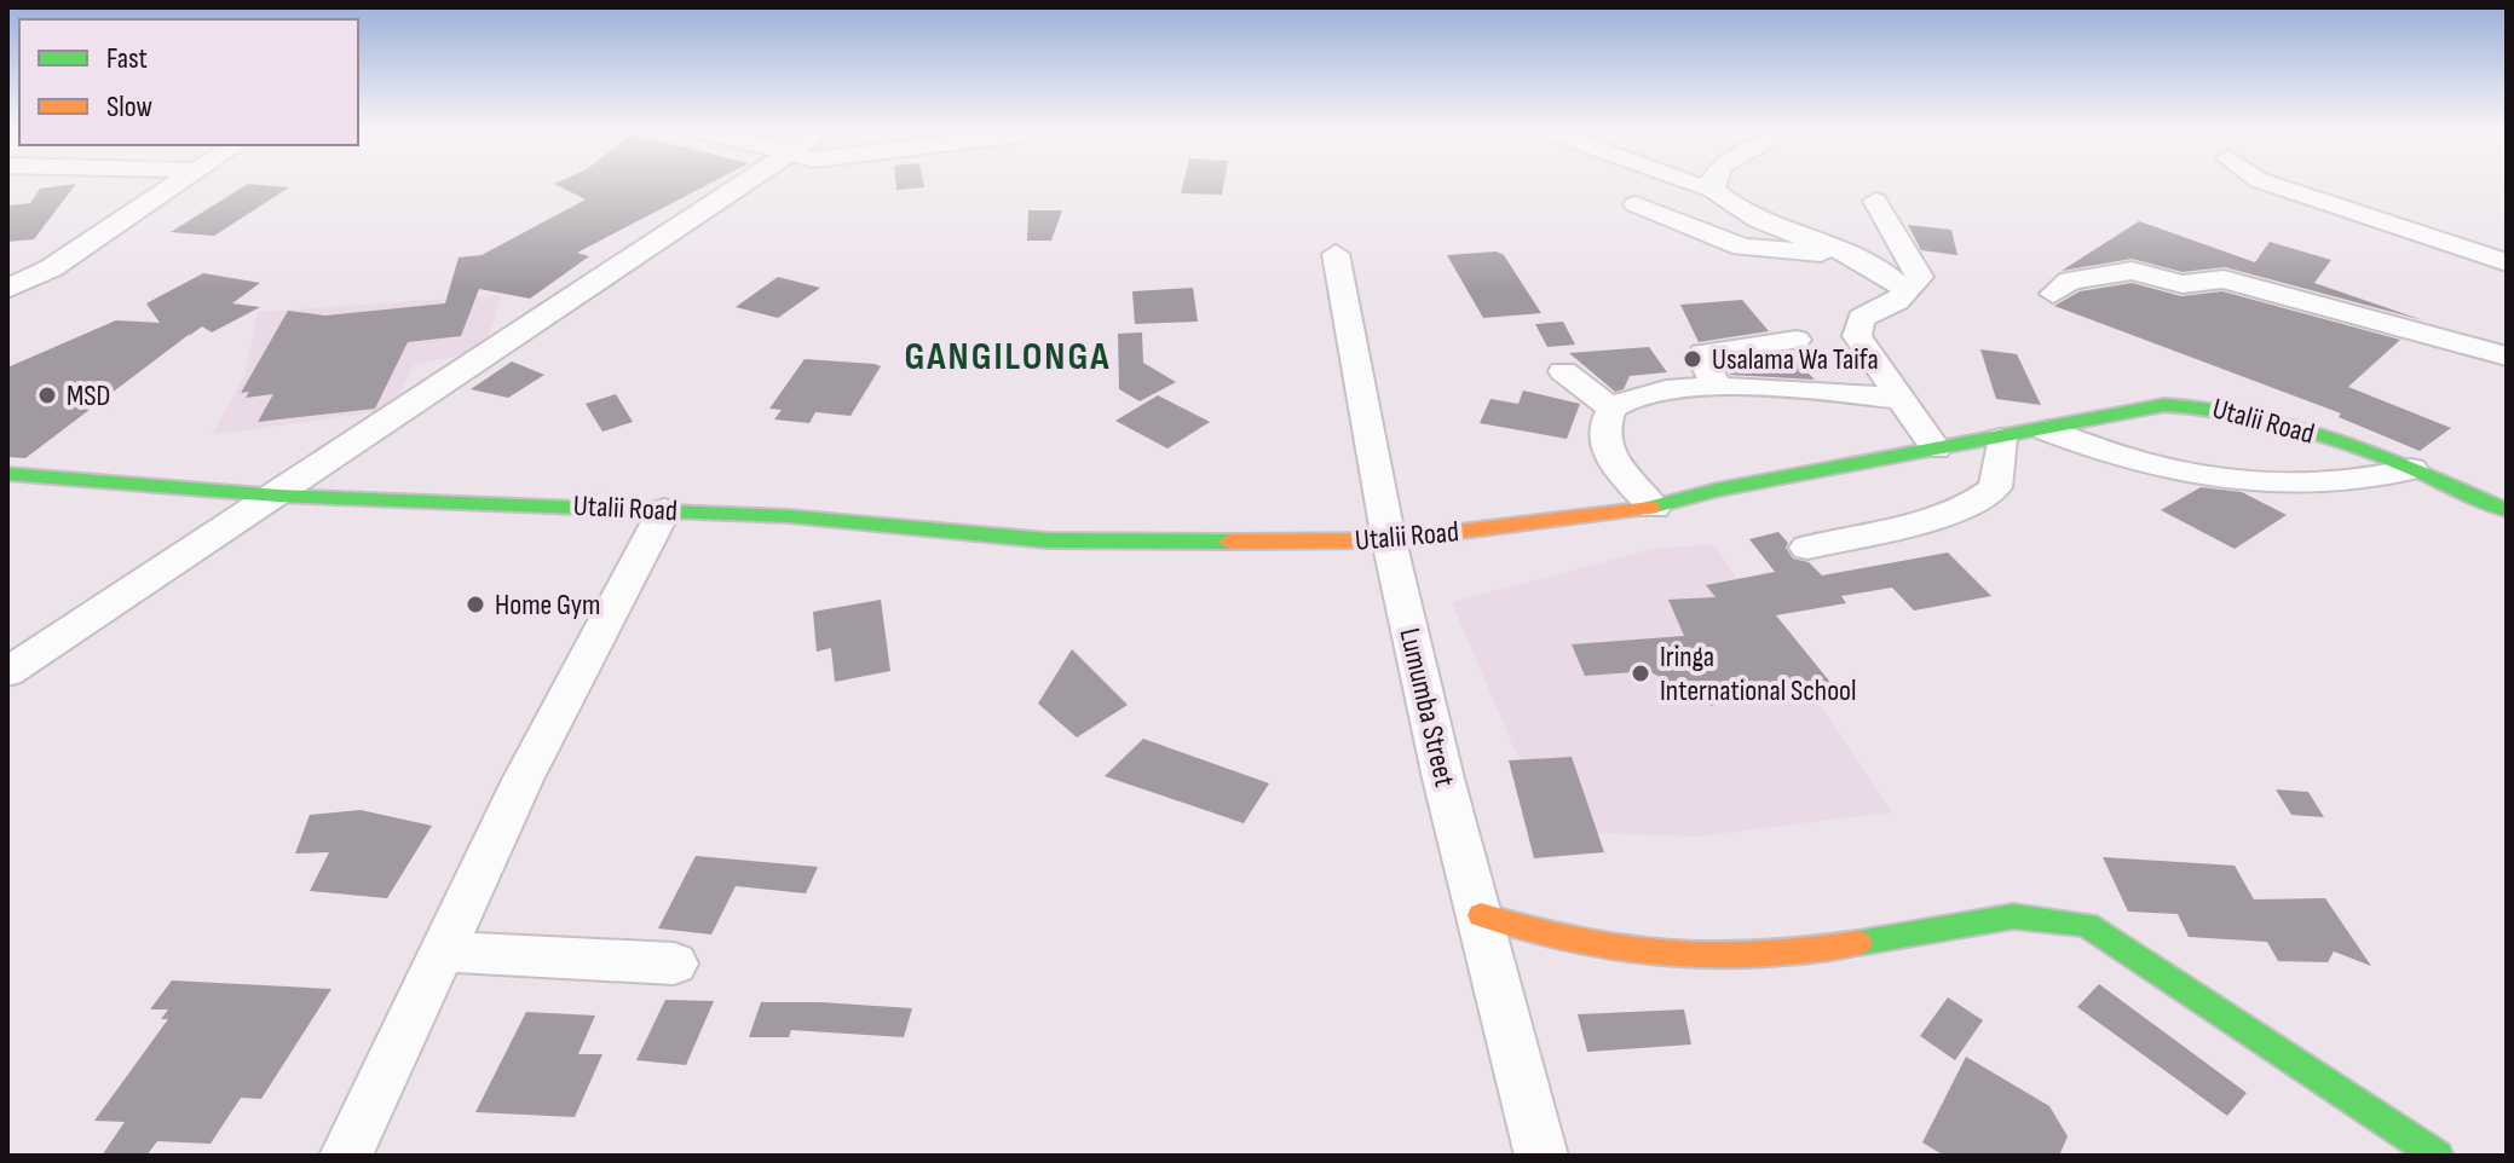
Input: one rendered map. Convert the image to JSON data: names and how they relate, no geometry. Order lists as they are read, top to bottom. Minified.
{"streets":{"street":["Utalii Road","Lumumba Street"]},"crossings":[["Utalii Road","Lumumba Street"]],"districts":["GANGILONGA"],"places":["Usalama Wa Taifa","MSD","Home Gym","Iringa International School"],"legend":["Fast","Slow"]}
